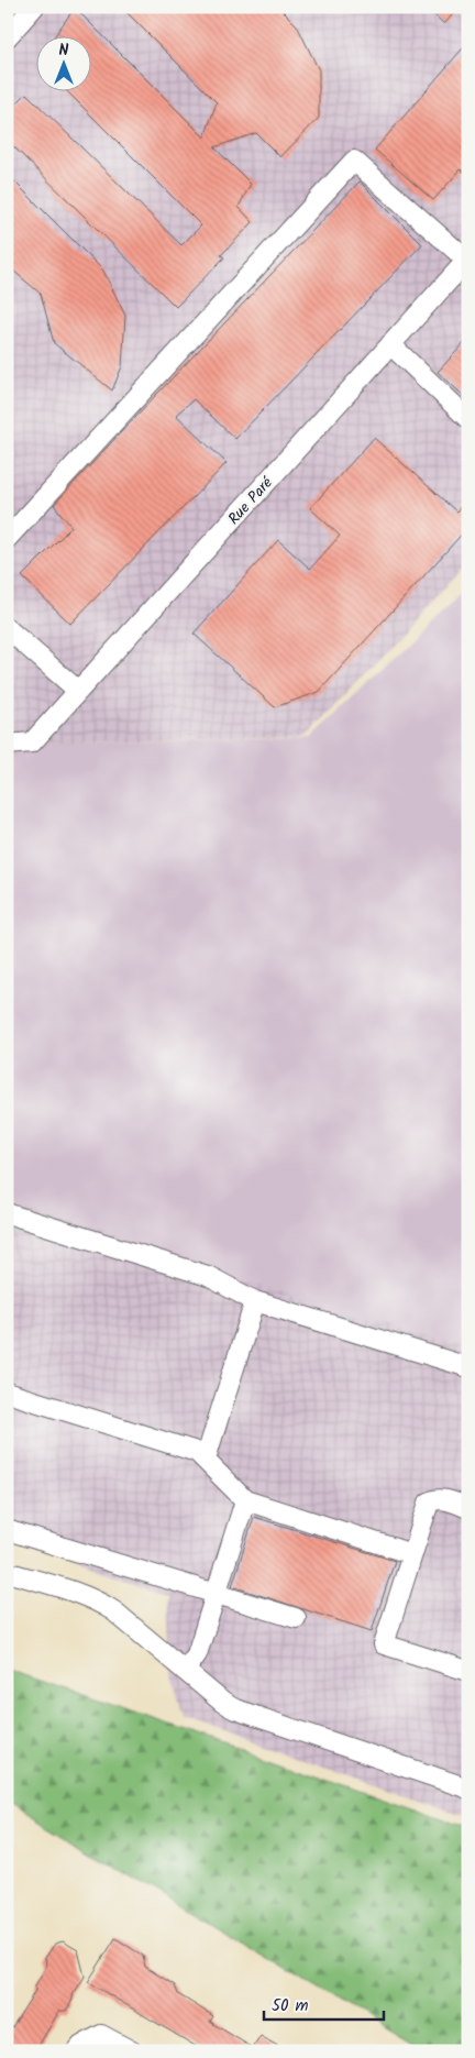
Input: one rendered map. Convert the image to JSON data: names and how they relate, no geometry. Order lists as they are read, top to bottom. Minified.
{"streets":{"street":["Rue Paré"]},"scale_bar":"50 m","north":"top"}
